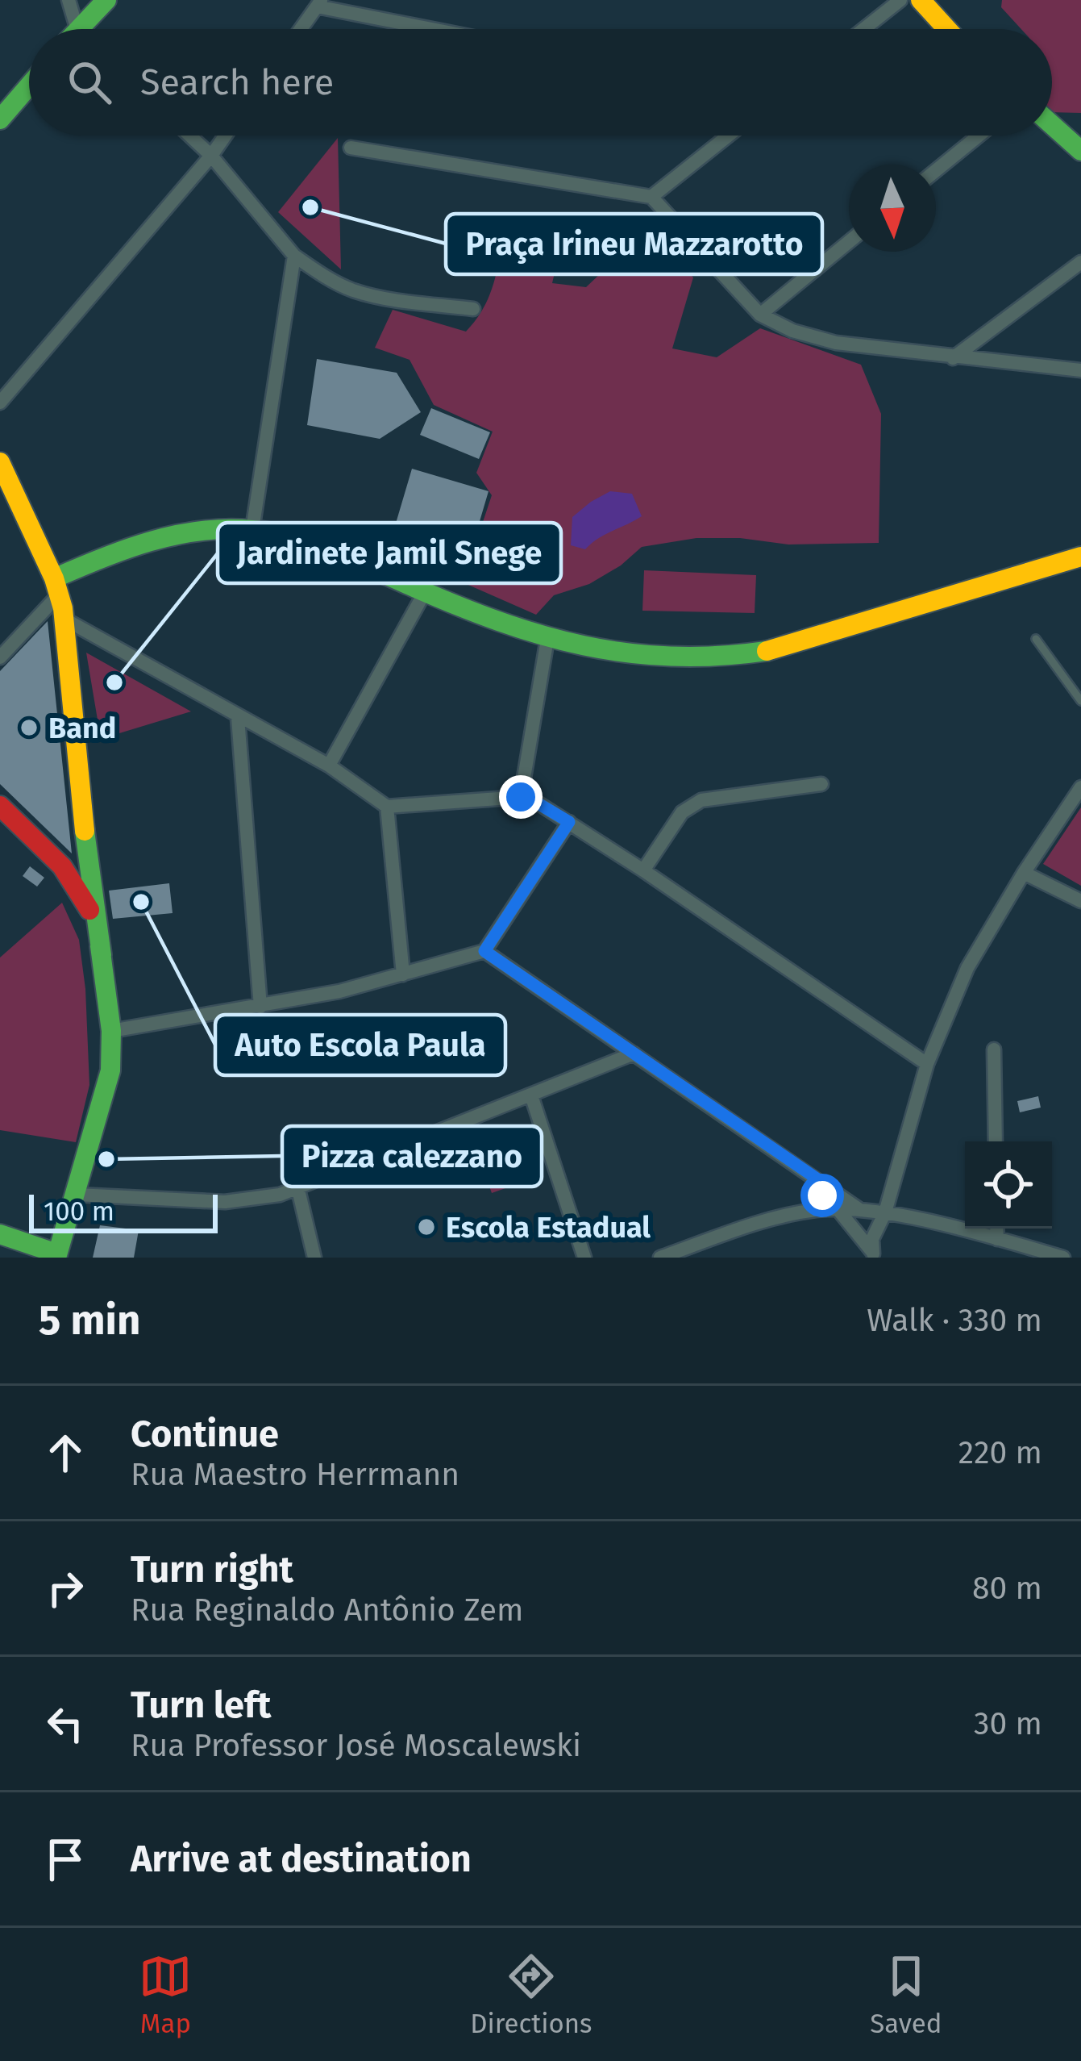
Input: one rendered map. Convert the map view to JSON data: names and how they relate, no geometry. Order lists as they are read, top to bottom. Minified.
{"places":["Praça Irineu Mazzarotto","Jardinete Jamil Snege","Band","Auto Escola Paula","Pizza calezzano","Escola Estadual"],"scale_bar":"100 m","north":"bottom","page":{"search":"Search here","scale":"100 m","heading":["5 min","Walk · 330 m"],"list":[["Continue","Rua Maestro Herrmann","220 m"],["Turn right","Rua Reginaldo Antônio Zem","80 m"],["Turn left","Rua Professor José Moscalewski","30 m"],"Arrive at destination"],"nav":["Map","Directions","Saved"]}}
